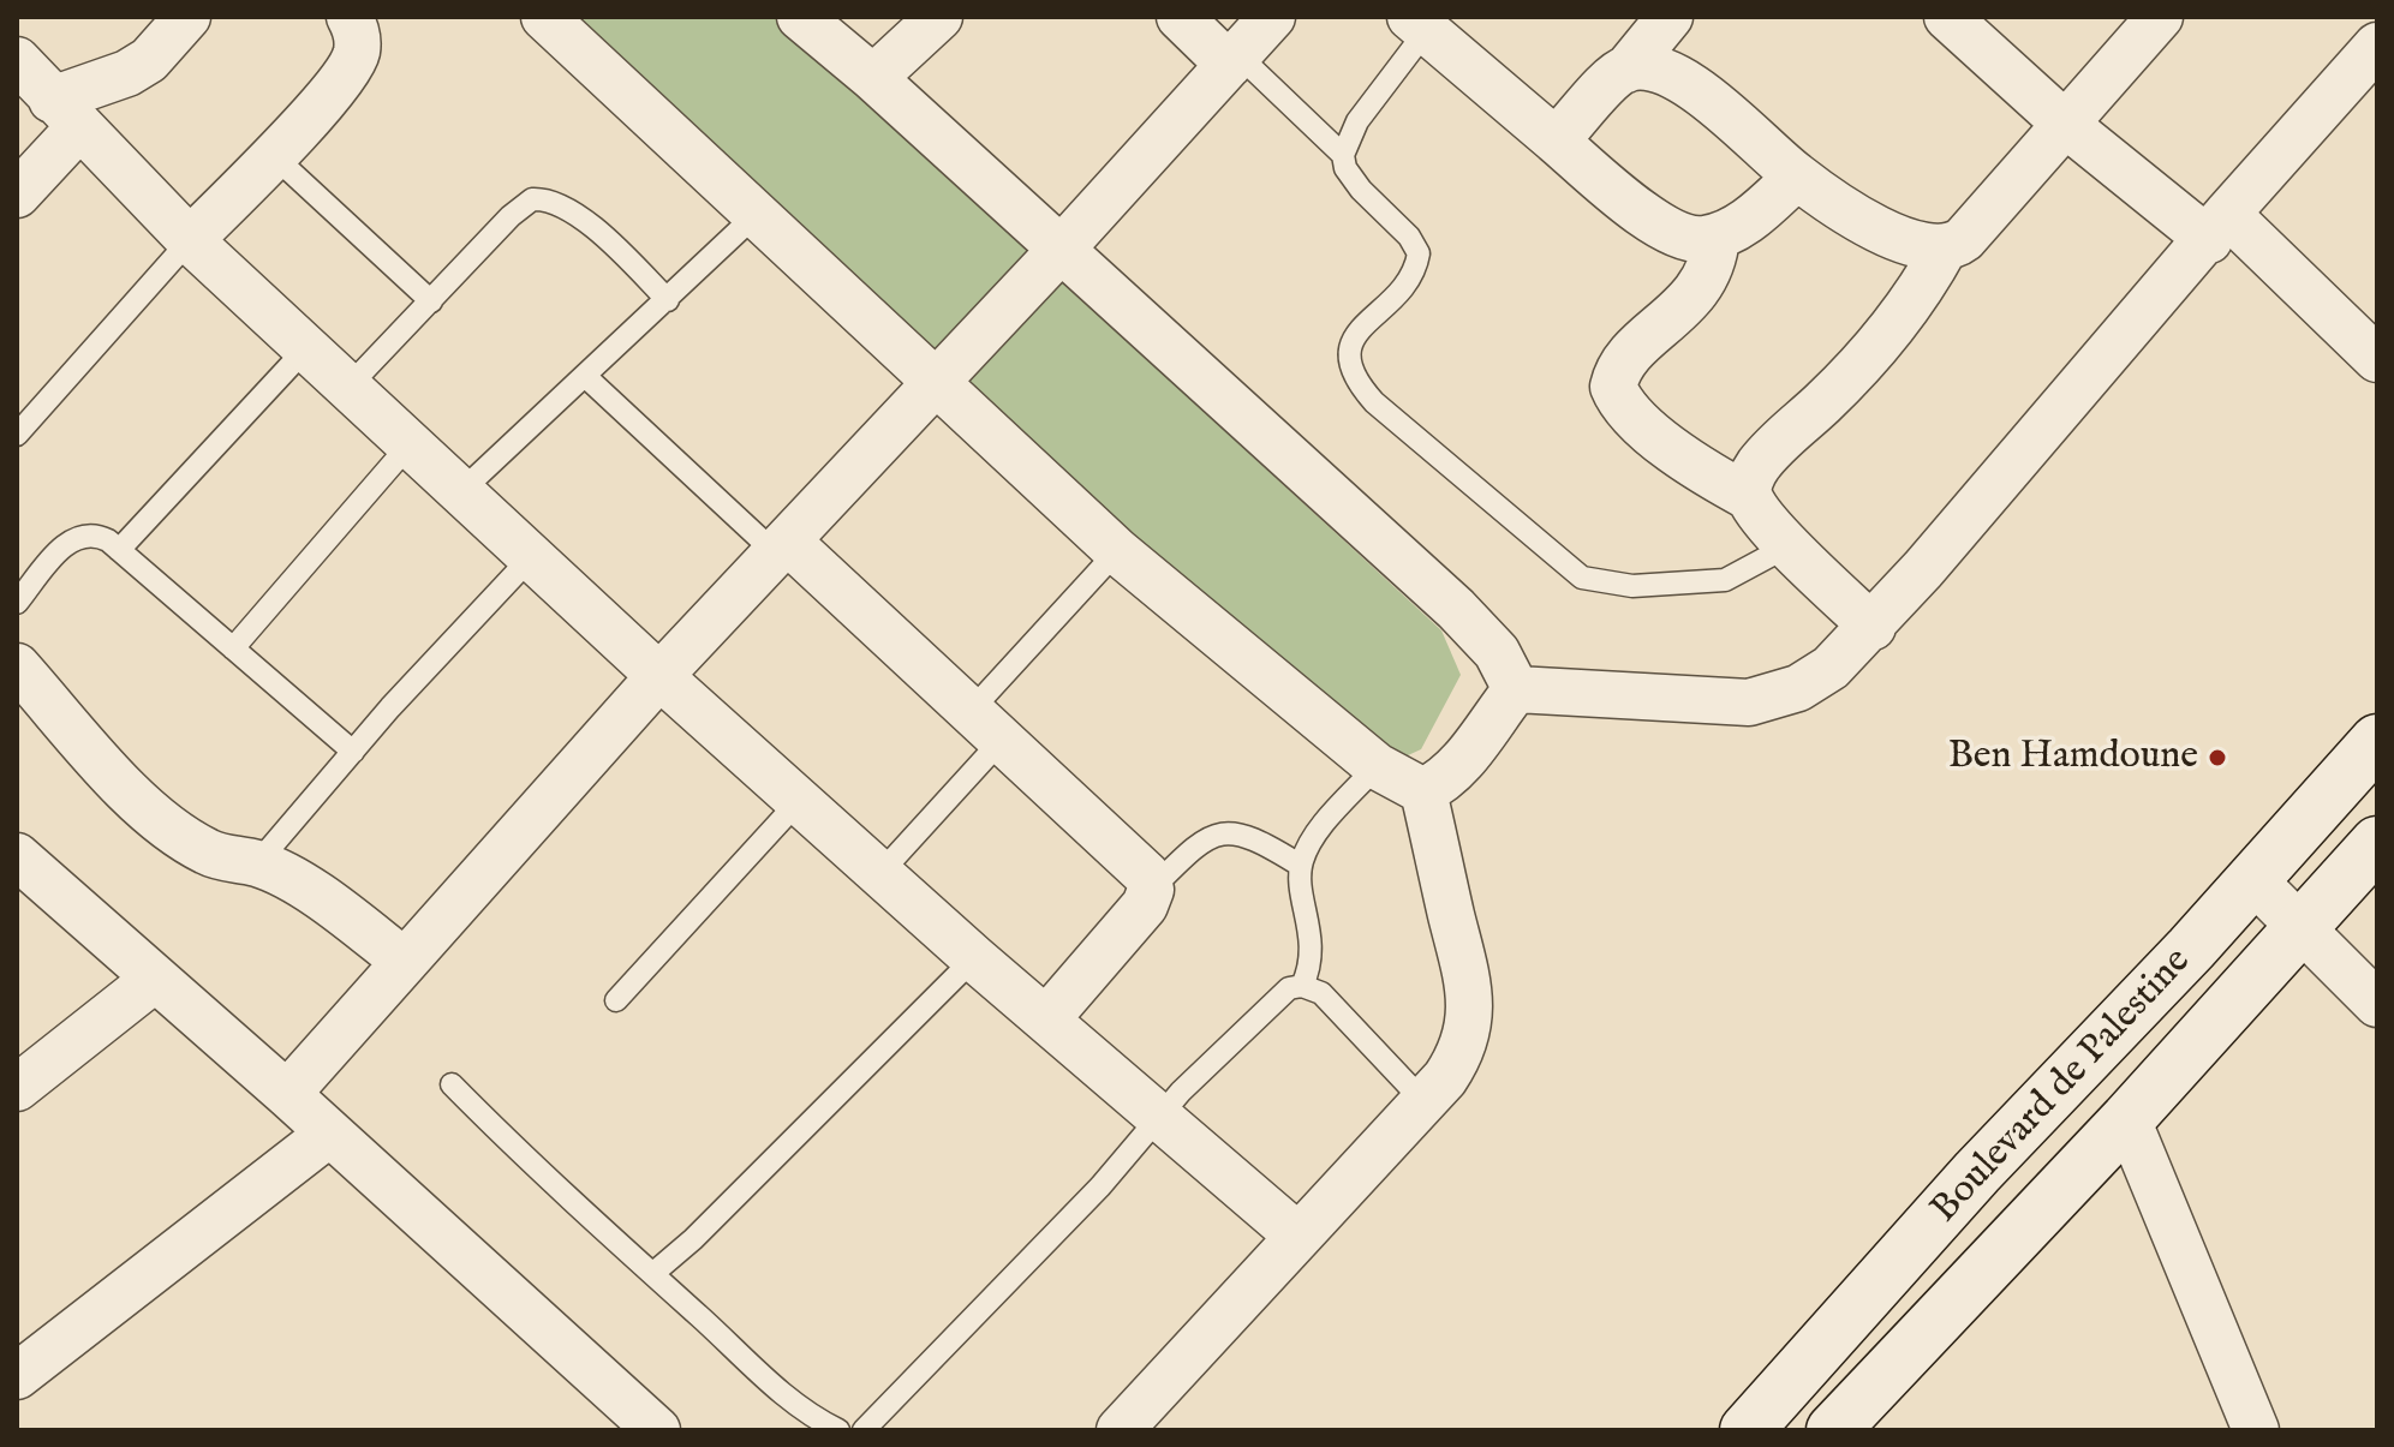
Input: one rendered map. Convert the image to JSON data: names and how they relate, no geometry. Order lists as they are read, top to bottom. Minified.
{"streets":{"street":["Boulevard de Palestine"]},"places":["Ben Hamdoune"]}
